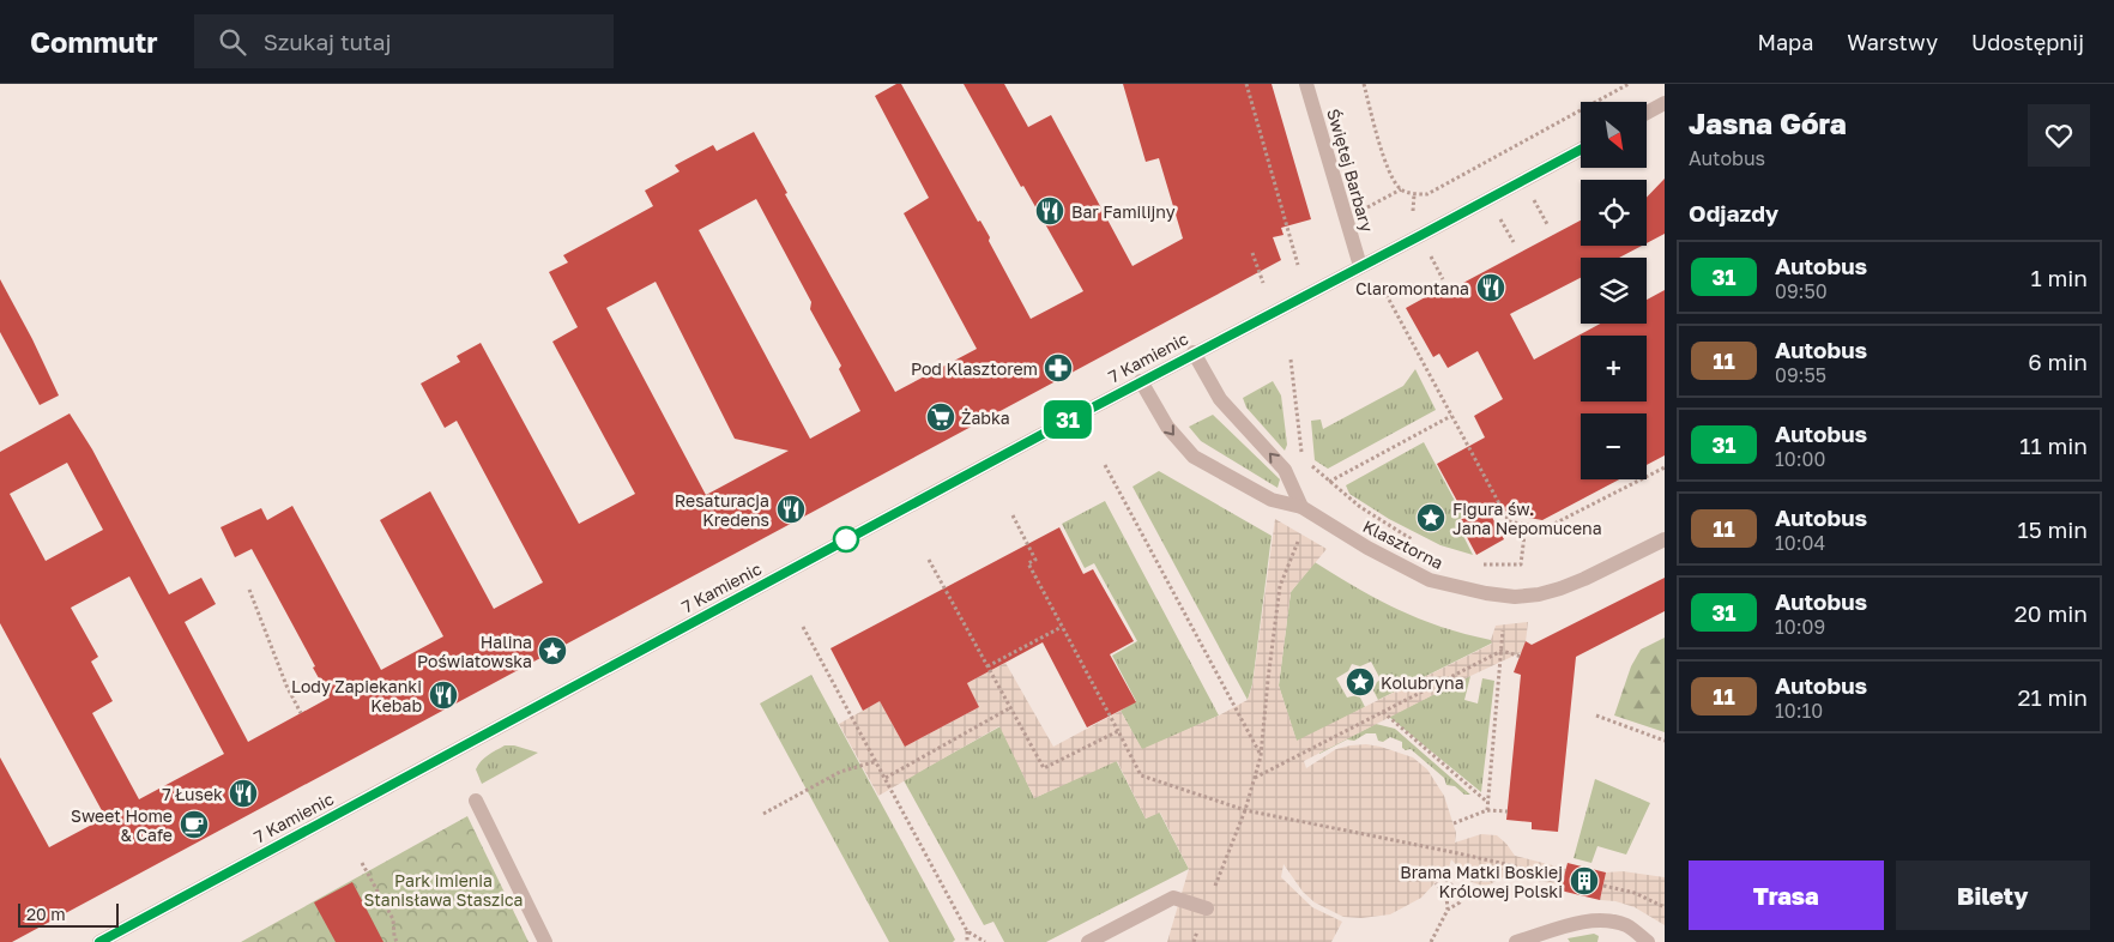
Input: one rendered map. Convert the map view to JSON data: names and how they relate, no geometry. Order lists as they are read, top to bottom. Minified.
{"streets":{"street":["Świętej Barbary","7 Kamienic","Klasztorna"]},"crossings":[["Świętej Barbary","7 Kamienic"],["7 Kamienic","Klasztorna"]],"parks":["Park imienia Stanisława Staszica"],"places":{"restaurant":["Bar Familijny","Claromontana","Resaturacja Kredens","Lody Zapiekanki Kebab","7 Łusek"],"pharmacy":["Pod Klasztorem"],"supermarket":["Żabka"],"place":["Figura św. Jana Nepomucena","Halina Poświatowska","Kolubryna"],"cafe":["Sweet Home & Cafe"],"building":["Brama Matki Boskiej Królowej Polski"]},"lines":["bus line 31"],"scale_bar":"20 m","north":"bottom right","page":{"header":"Commutr","search":"Szukaj tutaj","nav":["Mapa","Warstwy","Udostępnij"],"on_map":"31","heading":[["Jasna Góra","Autobus"],"Odjazdy"],"map_buttons":["+","−"],"list":[{"mark":"31","name":"Autobus","note":"09:50","value":"1 min"},{"mark":"11","name":"Autobus","note":"09:55","value":"6 min"},{"mark":"31","name":"Autobus","note":"10:00","value":"11 min"},{"mark":"11","name":"Autobus","note":"10:04","value":"15 min"},{"mark":"31","name":"Autobus","note":"10:09","value":"20 min"},{"mark":"11","name":"Autobus","note":"10:10","value":"21 min"}],"buttons":["Trasa","Bilety"],"scale":"20 m"}}
